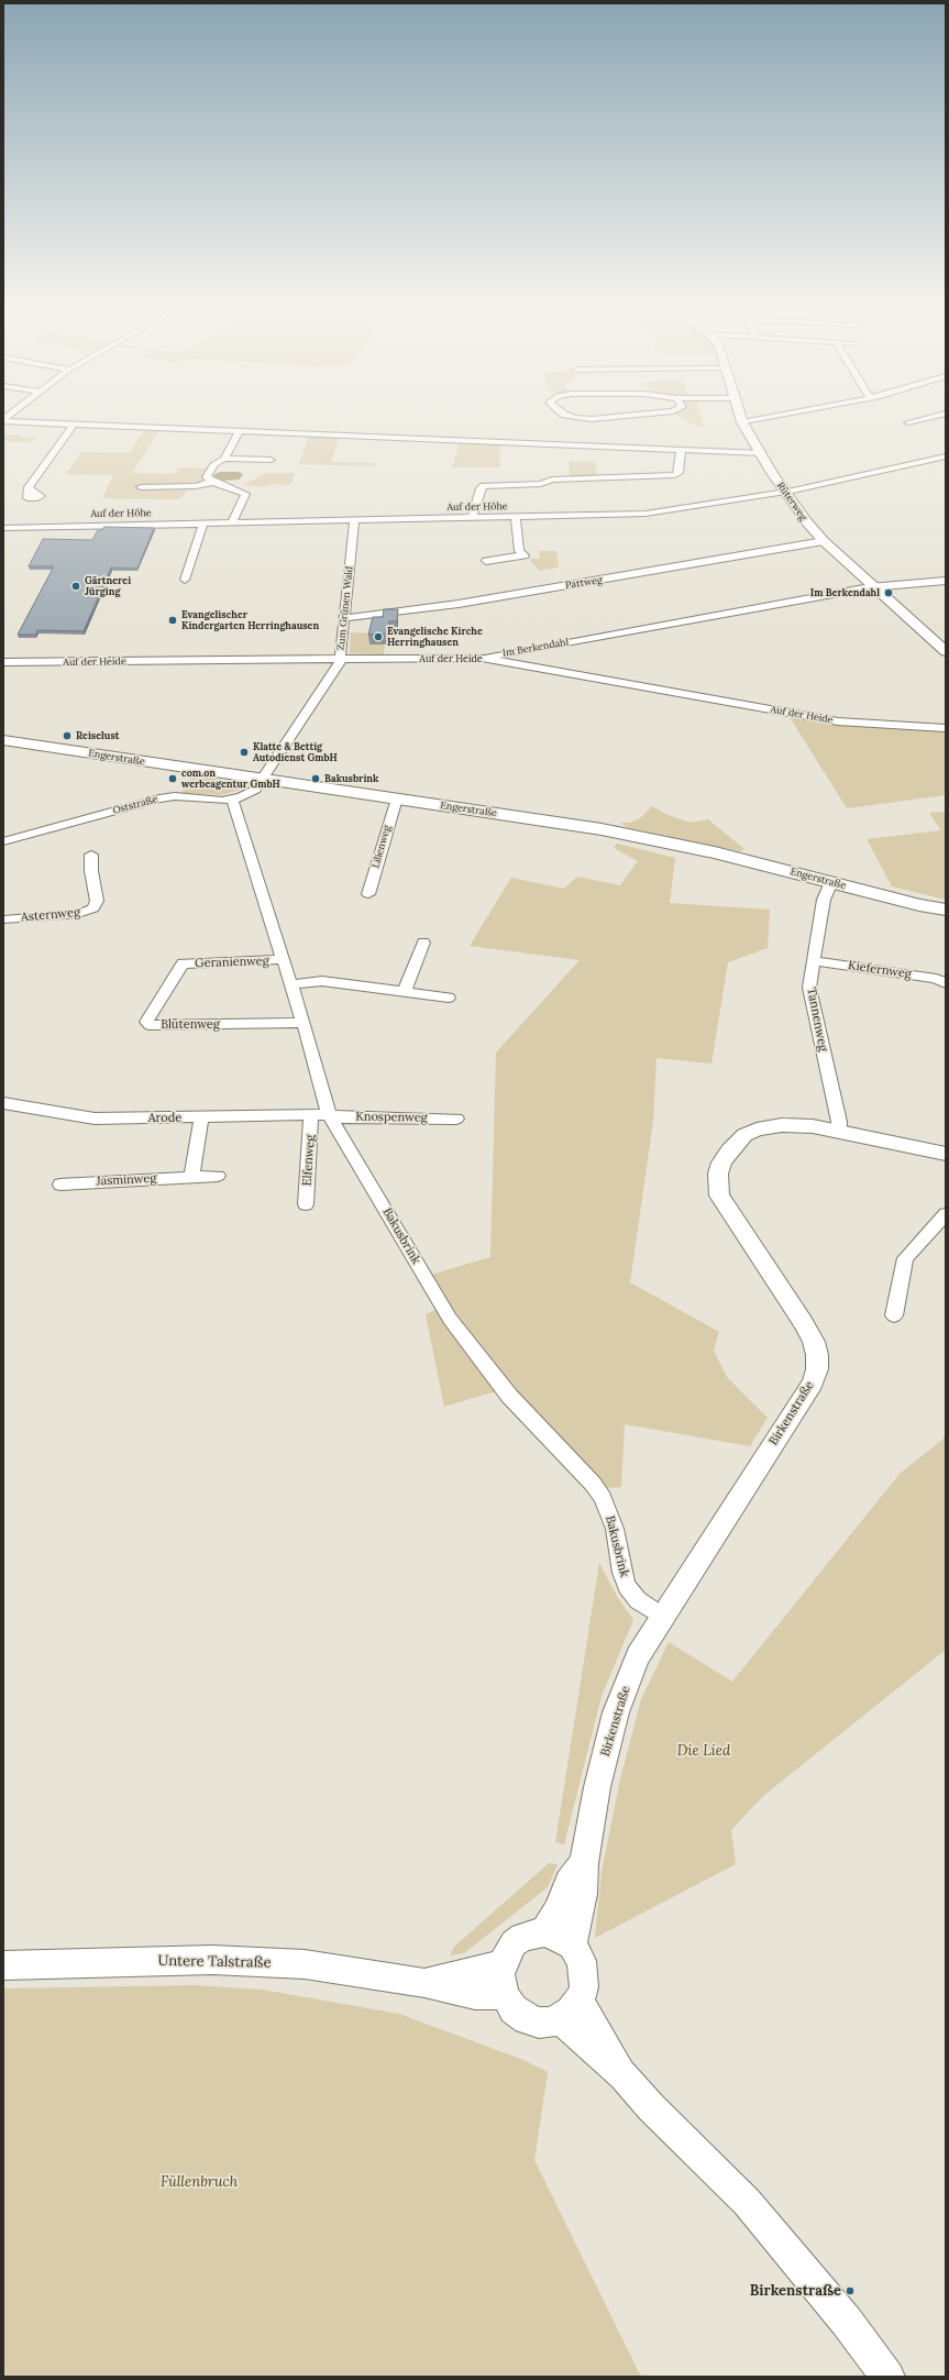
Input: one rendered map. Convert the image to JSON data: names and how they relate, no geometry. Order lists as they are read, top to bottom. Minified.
{"streets":{"main road":["Engerstraße"],"street":["Rüterweg","Auf der Höhe","Pattweg","Zum Grünen Wald","Im Berkendahl","Auf der Heide","Oststraße","Lilienweg","Asternweg","Geranienweg","Kiefernweg","Tannenweg","Blütenweg","Knospenweg","Arode","Elfenweg","Jasminweg","Bakusbrink","Birkenstraße","Untere Talstraße"]},"crossings":[["Rüterweg","Auf der Höhe"],["Rüterweg","Pattweg"],["Rüterweg","Im Berkendahl"],["Auf der Höhe","Zum Grünen Wald"],["Pattweg","Zum Grünen Wald"],["Zum Grünen Wald","Auf der Heide"],["Zum Grünen Wald","Engerstraße"],["Zum Grünen Wald","Oststraße"],["Im Berkendahl","Auf der Heide"],["Engerstraße","Oststraße"],["Engerstraße","Lilienweg"],["Engerstraße","Tannenweg"],["Oststraße","Bakusbrink"],["Geranienweg","Blütenweg"],["Geranienweg","Bakusbrink"],["Kiefernweg","Tannenweg"],["Tannenweg","Birkenstraße"],["Blütenweg","Bakusbrink"],["Knospenweg","Arode"],["Knospenweg","Elfenweg"],["Knospenweg","Bakusbrink"],["Arode","Elfenweg"],["Arode","Bakusbrink"],["Elfenweg","Bakusbrink"],["Bakusbrink","Birkenstraße"],["Birkenstraße","Untere Talstraße"]],"parks":["Die Lied","Füllenbruch"],"places":["Gärtnerei Jürging","Im Berkendahl","Evangelischer Kindergarten Herringhausen","Evangelische Kirche Herringhausen","Reiselust","Klatte & Bettig Autodienst GmbH","com.on werbeagentur GmbH","Bakusbrink","Birkenstraße"]}
